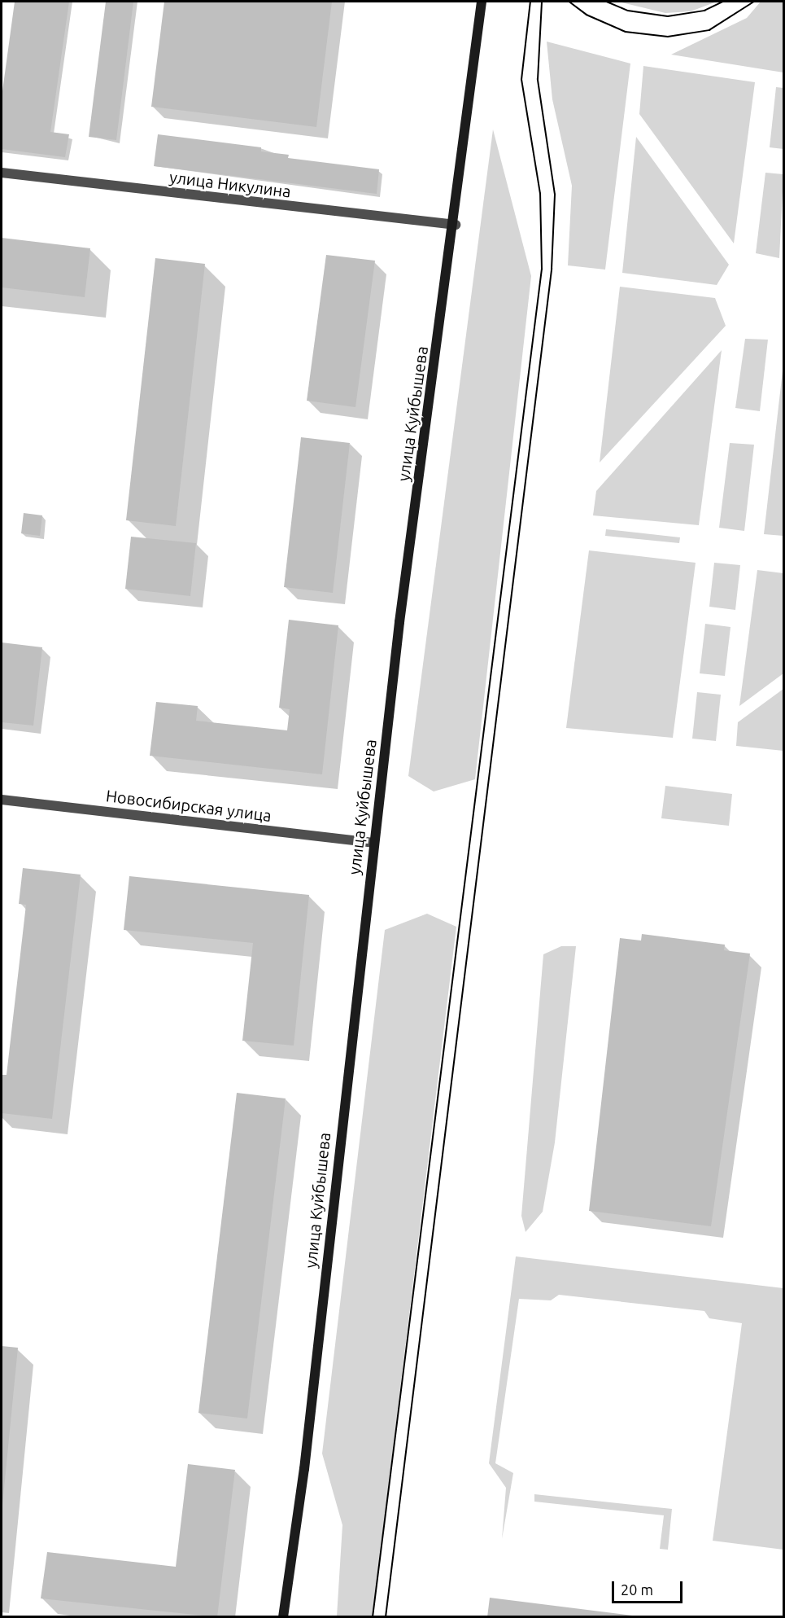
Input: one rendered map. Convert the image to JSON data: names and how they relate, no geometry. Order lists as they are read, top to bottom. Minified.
{"streets":{"main road":["улица Куйбышева"],"street":["улица Никулина","Новосибирская улица"]},"crossings":[["улица Никулина","улица Куйбышева"],["улица Куйбышева","Новосибирская улица"]],"scale_bar":"20 m"}
